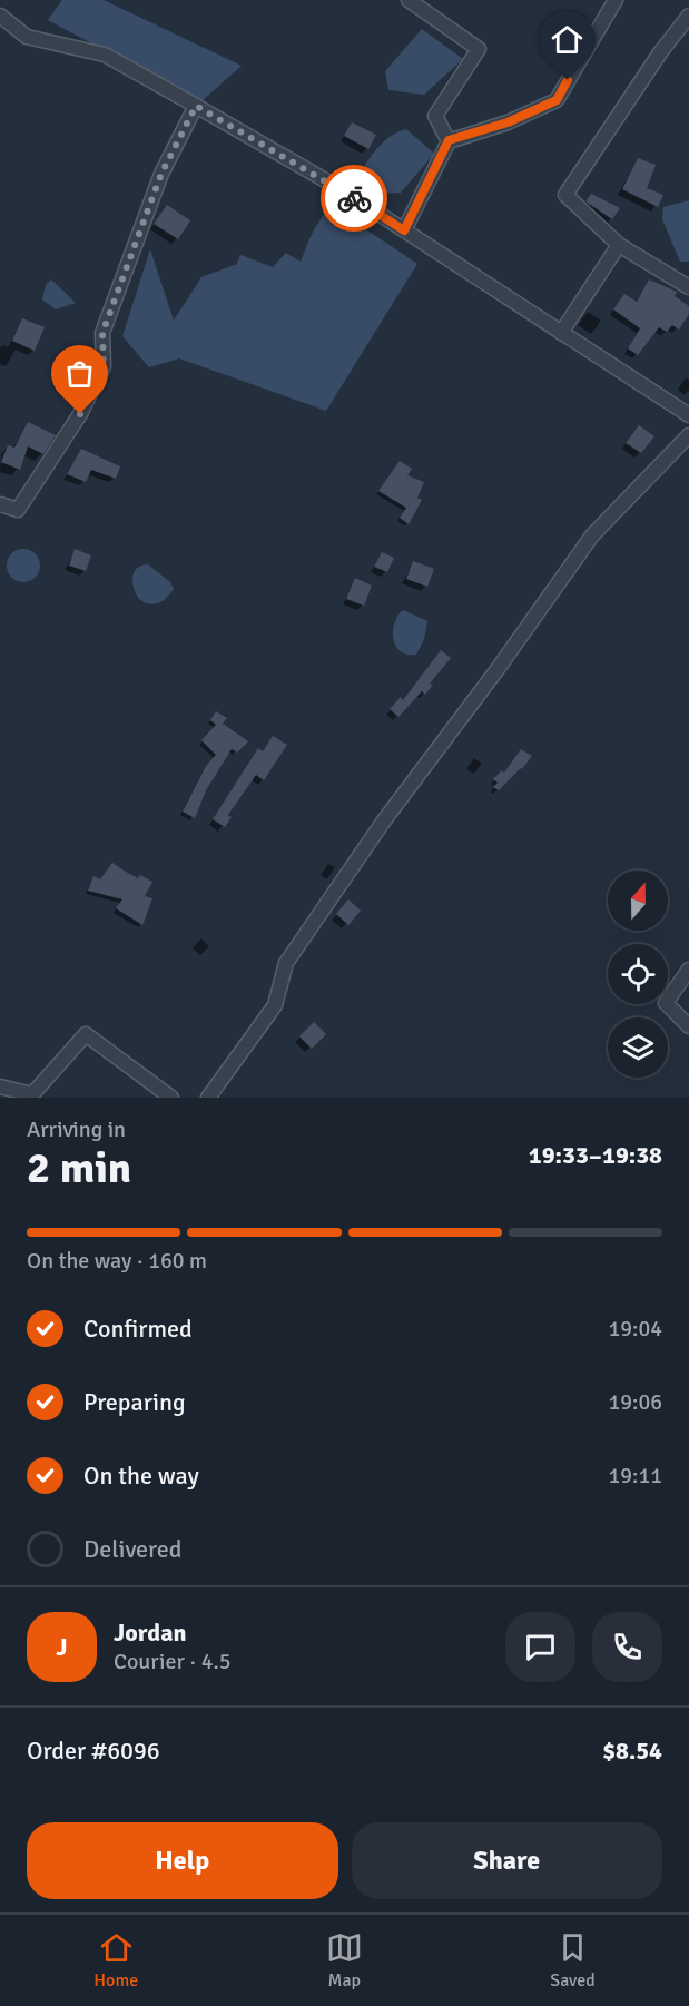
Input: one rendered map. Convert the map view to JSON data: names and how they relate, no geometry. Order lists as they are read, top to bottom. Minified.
{"north":"top","page":{"heading":["2 min","Arriving in","19:33–19:38"],"panel":["Jordan","Courier · 4.5","Order #6096","$8.54"],"bar":"On the way · 160 m","list":[["Confirmed","19:04"],["Preparing","19:06"],["On the way","19:11"],"Delivered"],"round":"J","buttons":["Help","Share"],"tabs":["Home","Map","Saved"]}}
